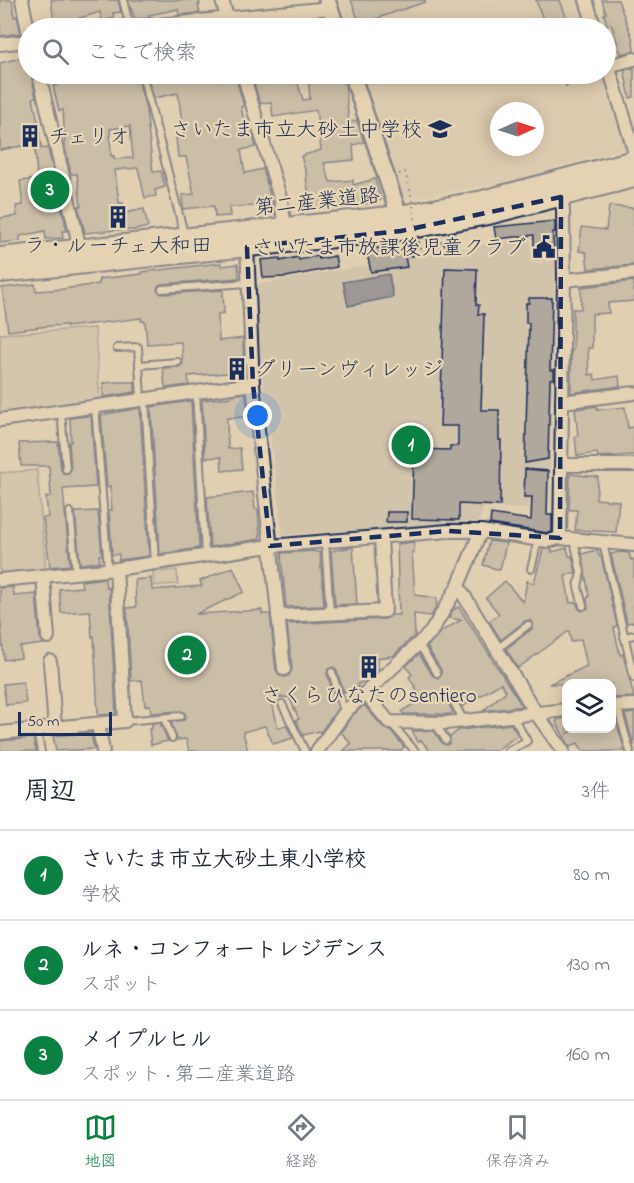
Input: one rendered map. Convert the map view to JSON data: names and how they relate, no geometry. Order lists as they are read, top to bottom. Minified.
{"streets":{"main road":["第二産業道路"]},"places":{"school or university":["さいたま市立大砂土中学校"],"building":["チェリオ","ラ・ルーチェ大和田","グリーンヴィレッジ","さくらひなたのsentiero"],"public building":["さいたま市放課後児童クラブ"]},"scale_bar":"50 m","north":"right","page":{"search":"ここで検索","pins":["3","1","2"],"scale":"50 m","heading":["周辺","3件"],"list":[{"mark":"1","name":"さいたま市立大砂土東小学校","note":"学校","value":"80 m"},{"mark":"2","name":"ルネ・コンフォートレジデンス","note":"スポット","value":"130 m"},{"mark":"3","name":"メイプルヒル","note":"スポット · 第二産業道路","value":"160 m"}],"nav":["地図","経路","保存済み"]}}
